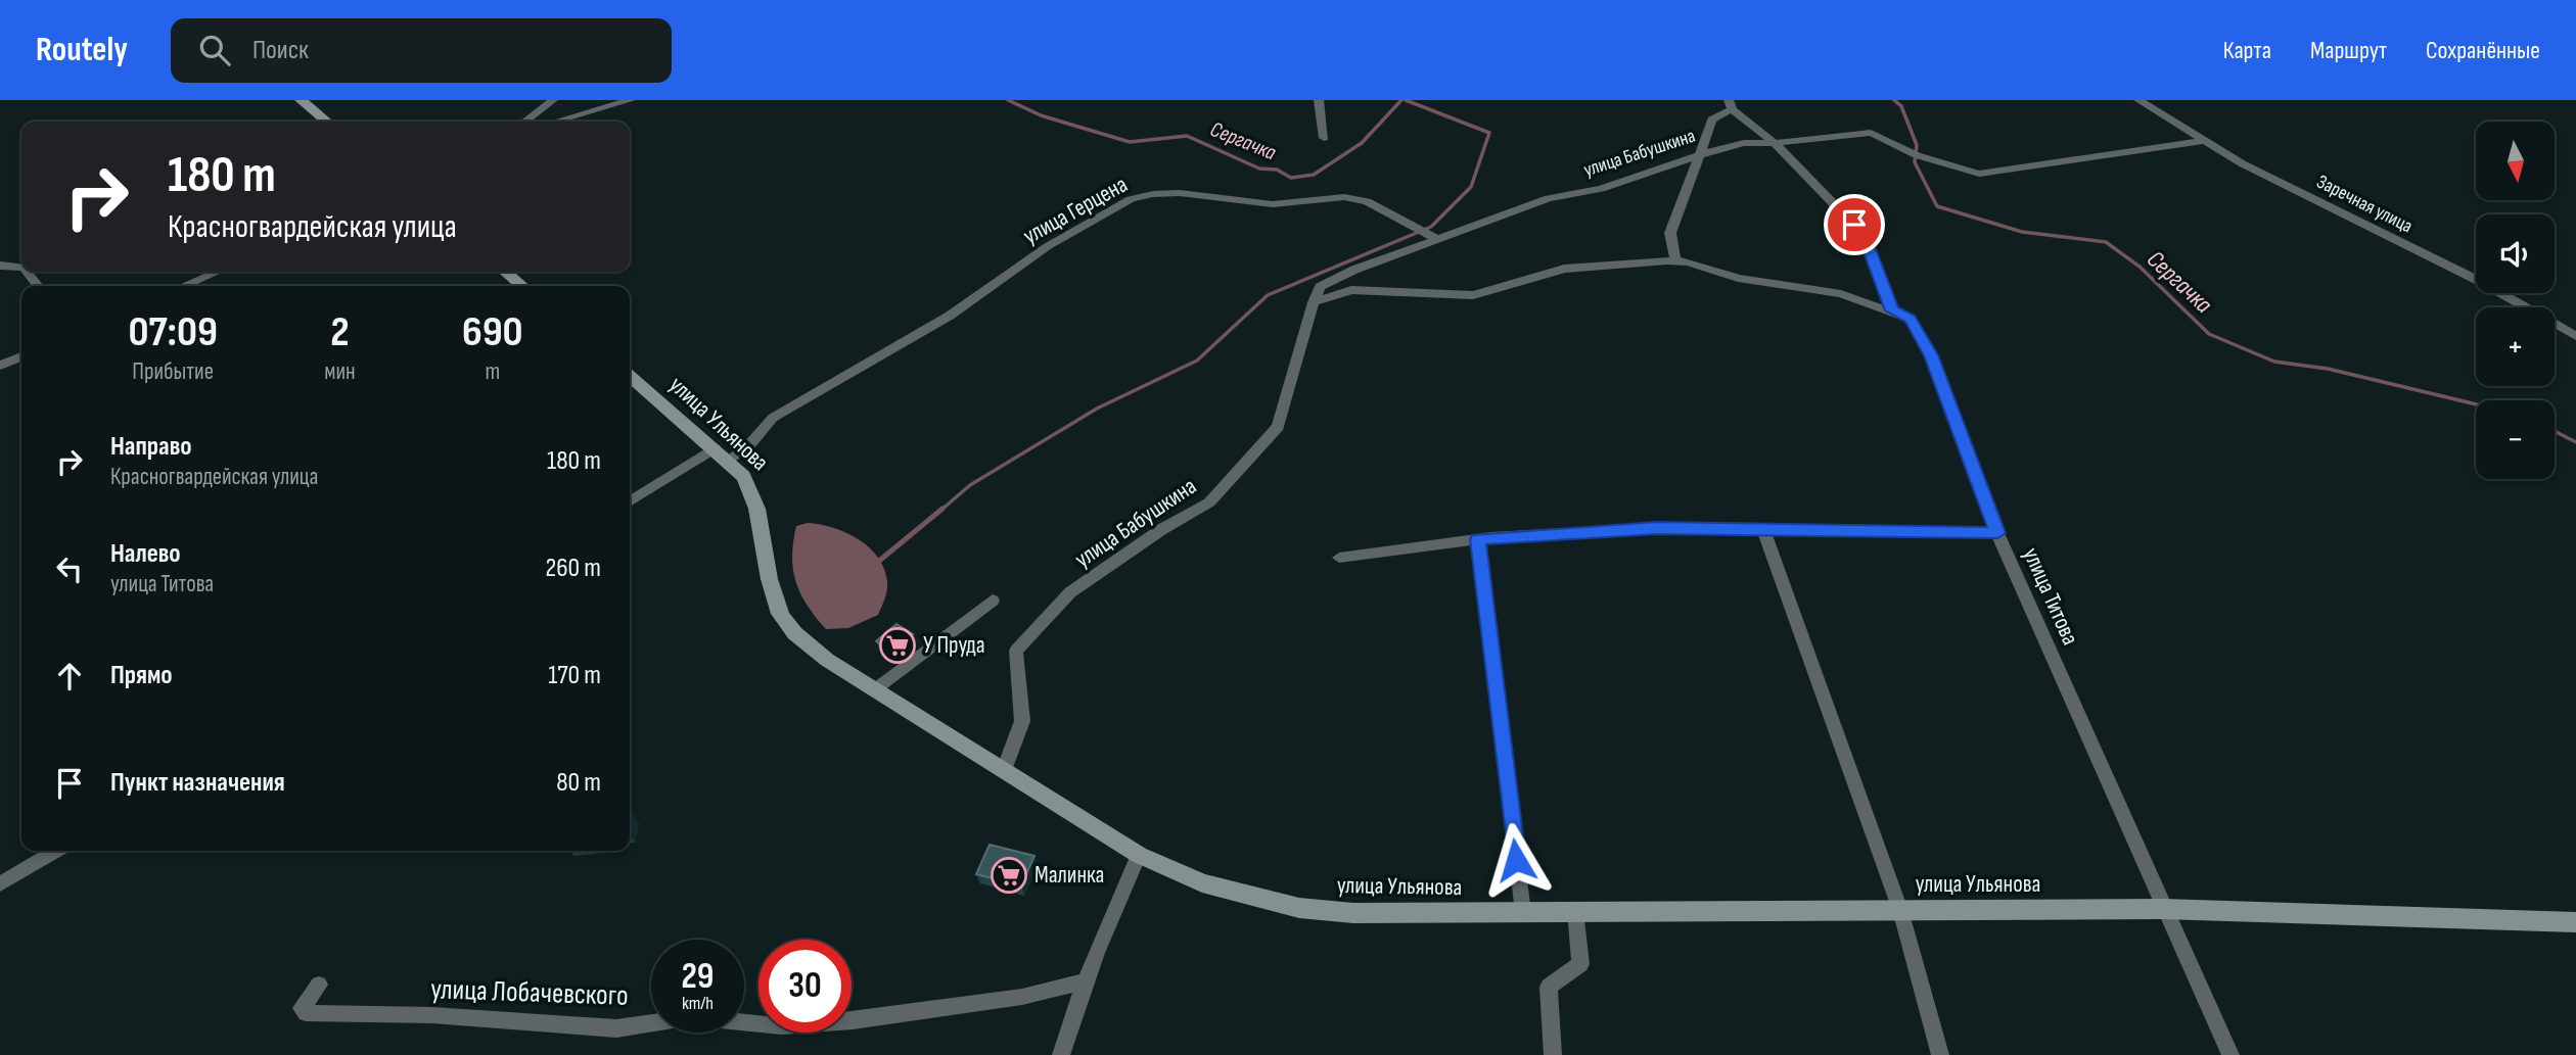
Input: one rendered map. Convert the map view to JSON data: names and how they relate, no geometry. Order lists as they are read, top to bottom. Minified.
{"streets":{"main road":["улица Ульянова"],"street":["улица Бабушкина","Заречная улица","улица Герцена","улица Титова","улица Лобачевского"]},"crossings":[["улица Бабушкина","Заречная улица"],["улица Бабушкина","улица Герцена"],["улица Бабушкина","улица Ульянова"],["улица Герцена","улица Ульянова"],["улица Ульянова","улица Титова"]],"water":["Сергачка"],"places":{"supermarket":["У Пруда","Малинка"]},"north":"bottom","page":{"header":"Routely","search":"Поиск","nav":["Карта","Маршрут","Сохранённые"],"map_buttons":["+","−"],"turn":["180 m","Красногвардейская улица"],"eta":["07:09","Прибытие","2","мин","690","m"],"list":[{"name":"Направо","note":"Красногвардейская улица","value":"180 m"},{"name":"Налево","note":"улица Титова","value":"260 m"},{"name":"Прямо","value":"170 m"},{"name":"Пункт назначения","value":"80 m"}],"speed":"29 km/h","limit":"30"}}
